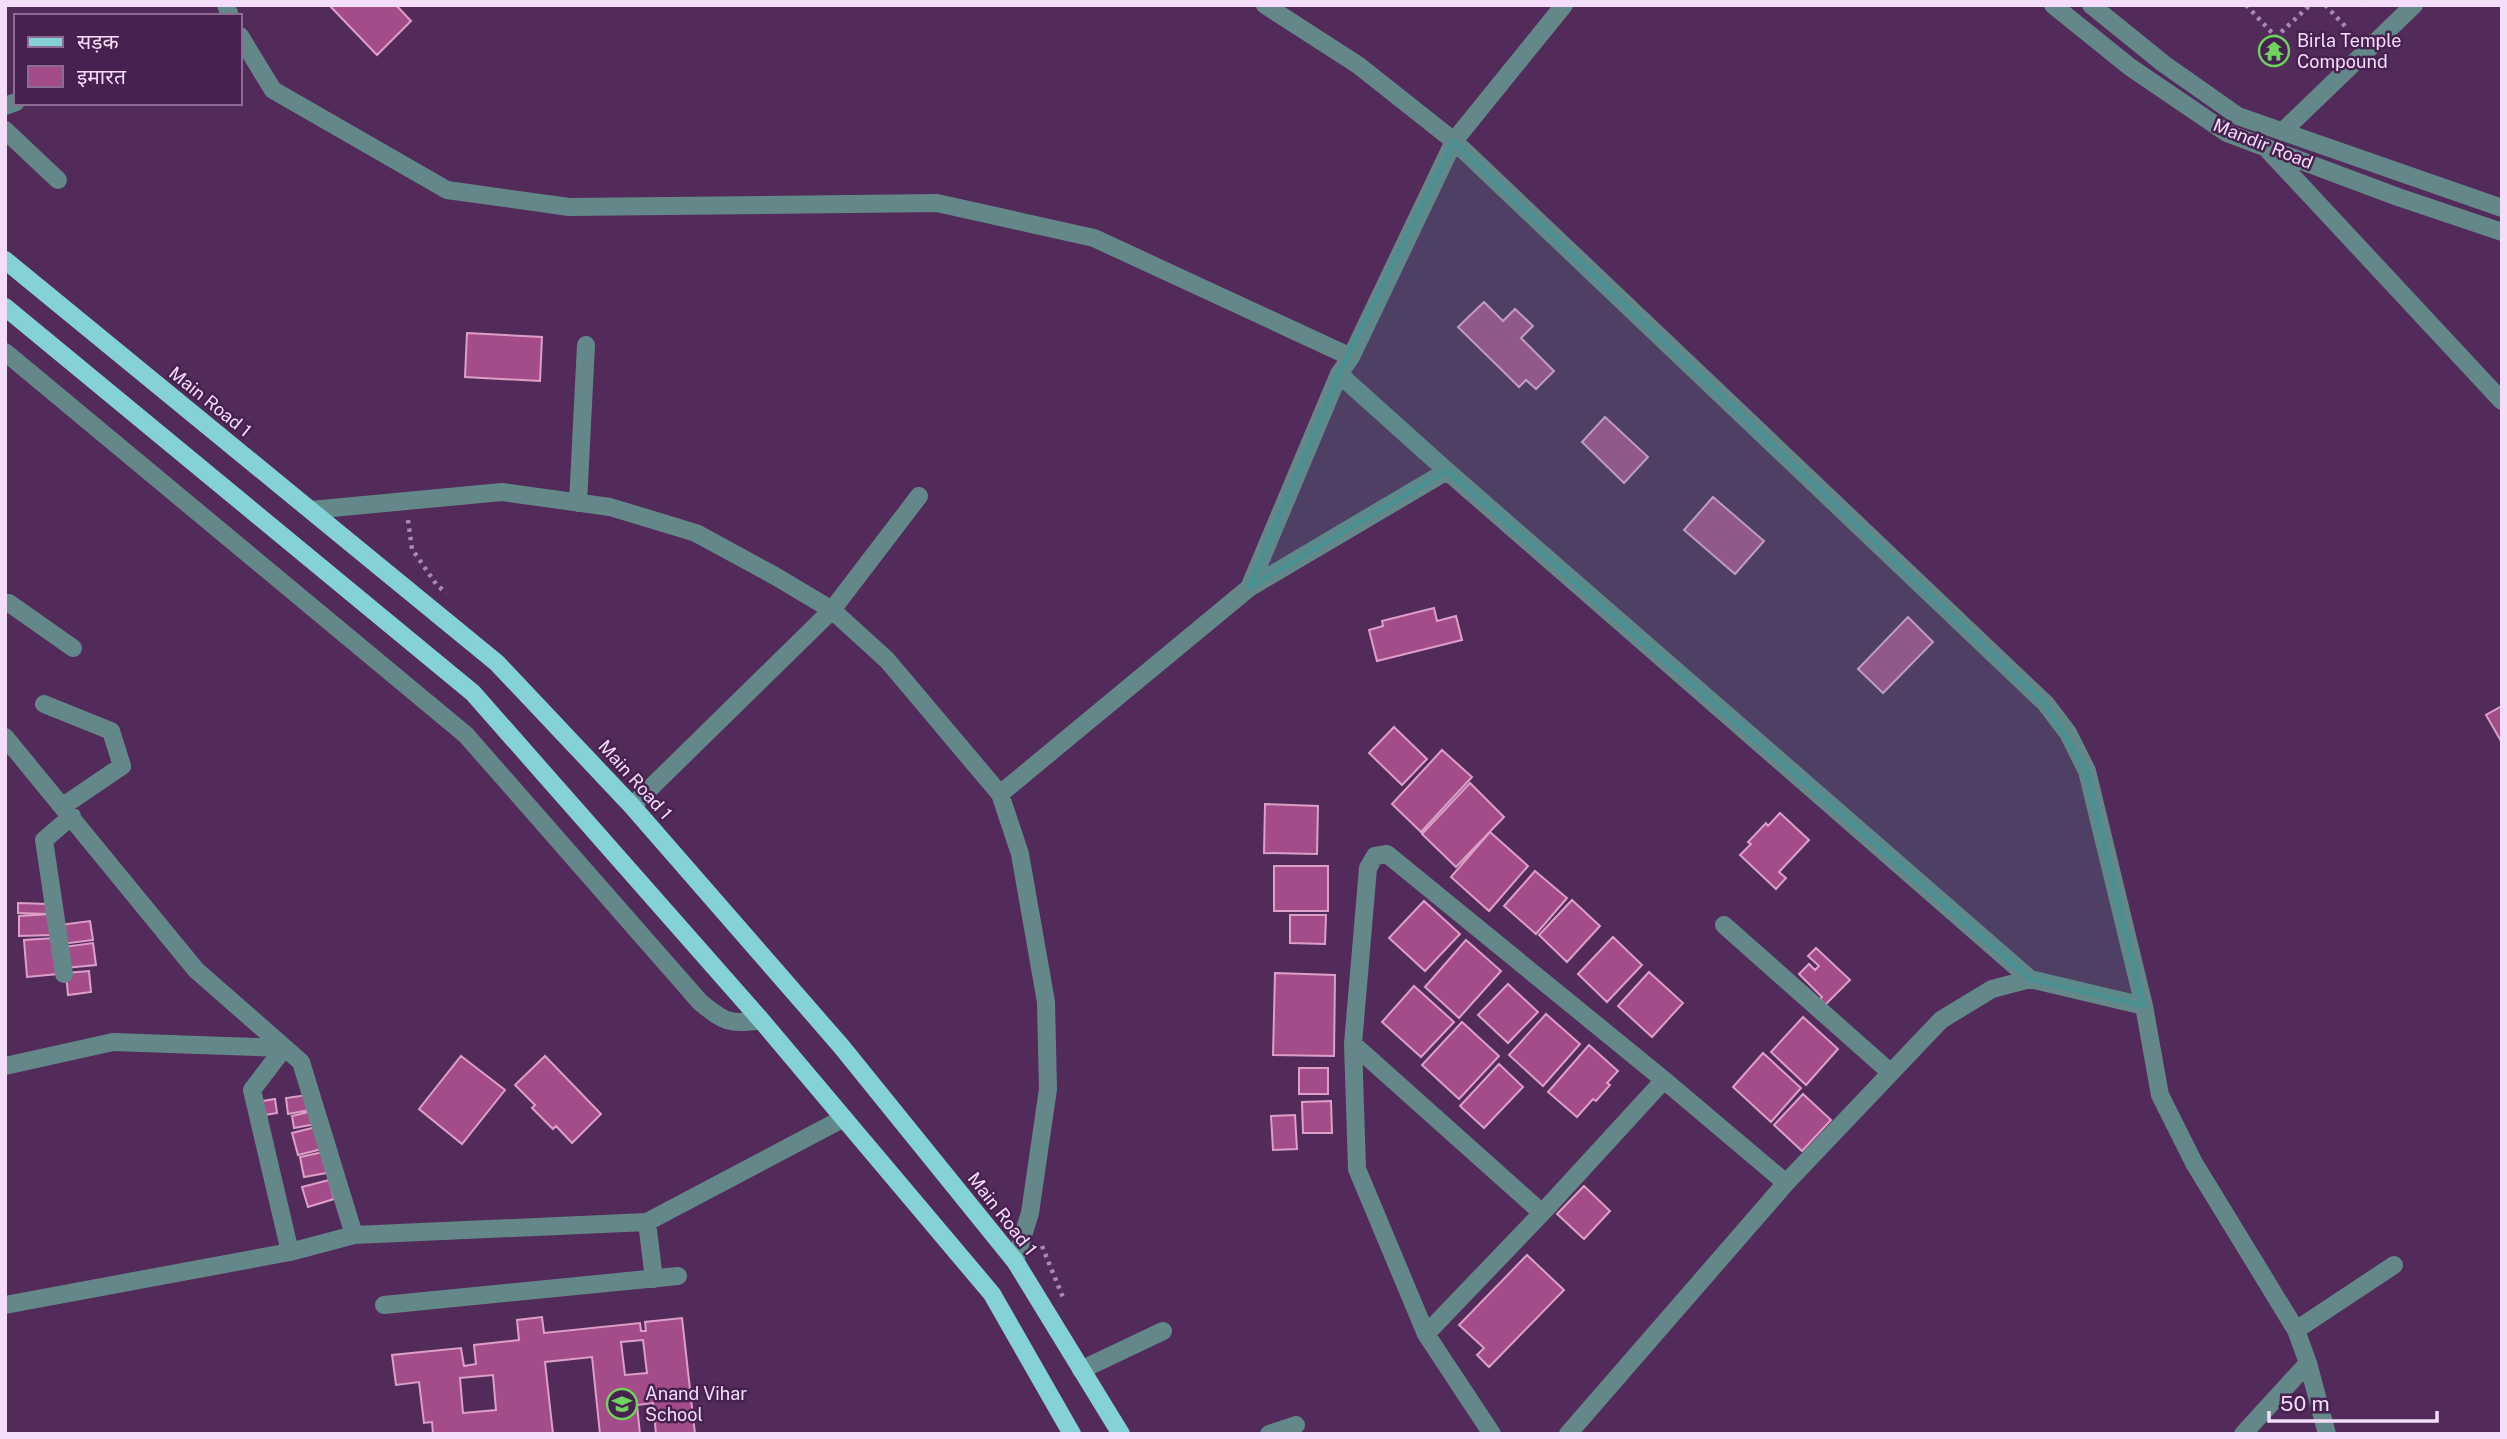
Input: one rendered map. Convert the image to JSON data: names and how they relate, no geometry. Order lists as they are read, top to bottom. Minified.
{"streets":{"main road":["Main Road 1"],"street":["Mandir Road"]},"places":{"temple":["Birla Temple Compound"],"school or university":["Anand Vihar School"]},"legend":["सड़क","इमारत"],"scale_bar":"50 m"}
